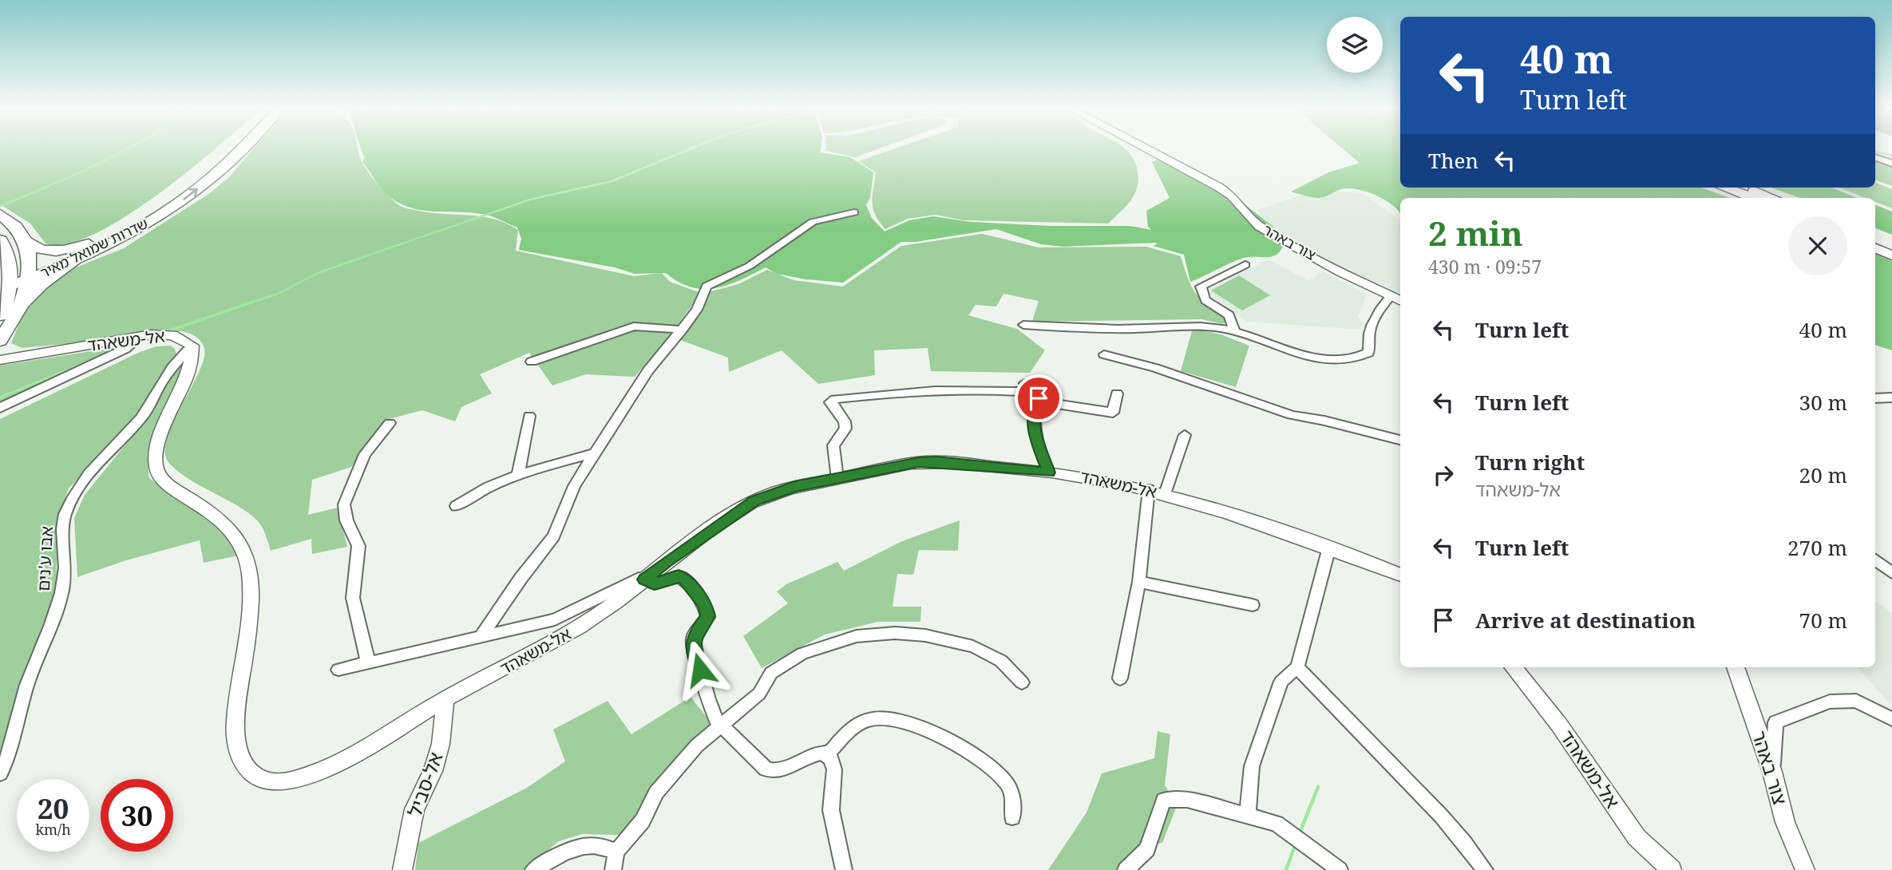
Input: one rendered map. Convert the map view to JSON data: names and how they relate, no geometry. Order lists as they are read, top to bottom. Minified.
{"streets":{"main road":["שדרות שמואל מאיר"],"street":["צור באהר","אל-משאהד","אבו ע'נים","אל-סביל"]},"crossings":[["אל-משאהד","אבו ע'נים"],["אל-משאהד","אל-סביל"]],"page":{"turn":["40 m","Turn left"],"then":"Then","heading":["2 min","430 m · 09:57"],"list":[{"name":"Turn left","value":"40 m"},{"name":"Turn left","value":"30 m"},{"name":"Turn right","note":"אל-משאהד","value":"20 m"},{"name":"Turn left","value":"270 m"},{"name":"Arrive at destination","value":"70 m"}],"speed":"20 km/h","limit":"30"}}
